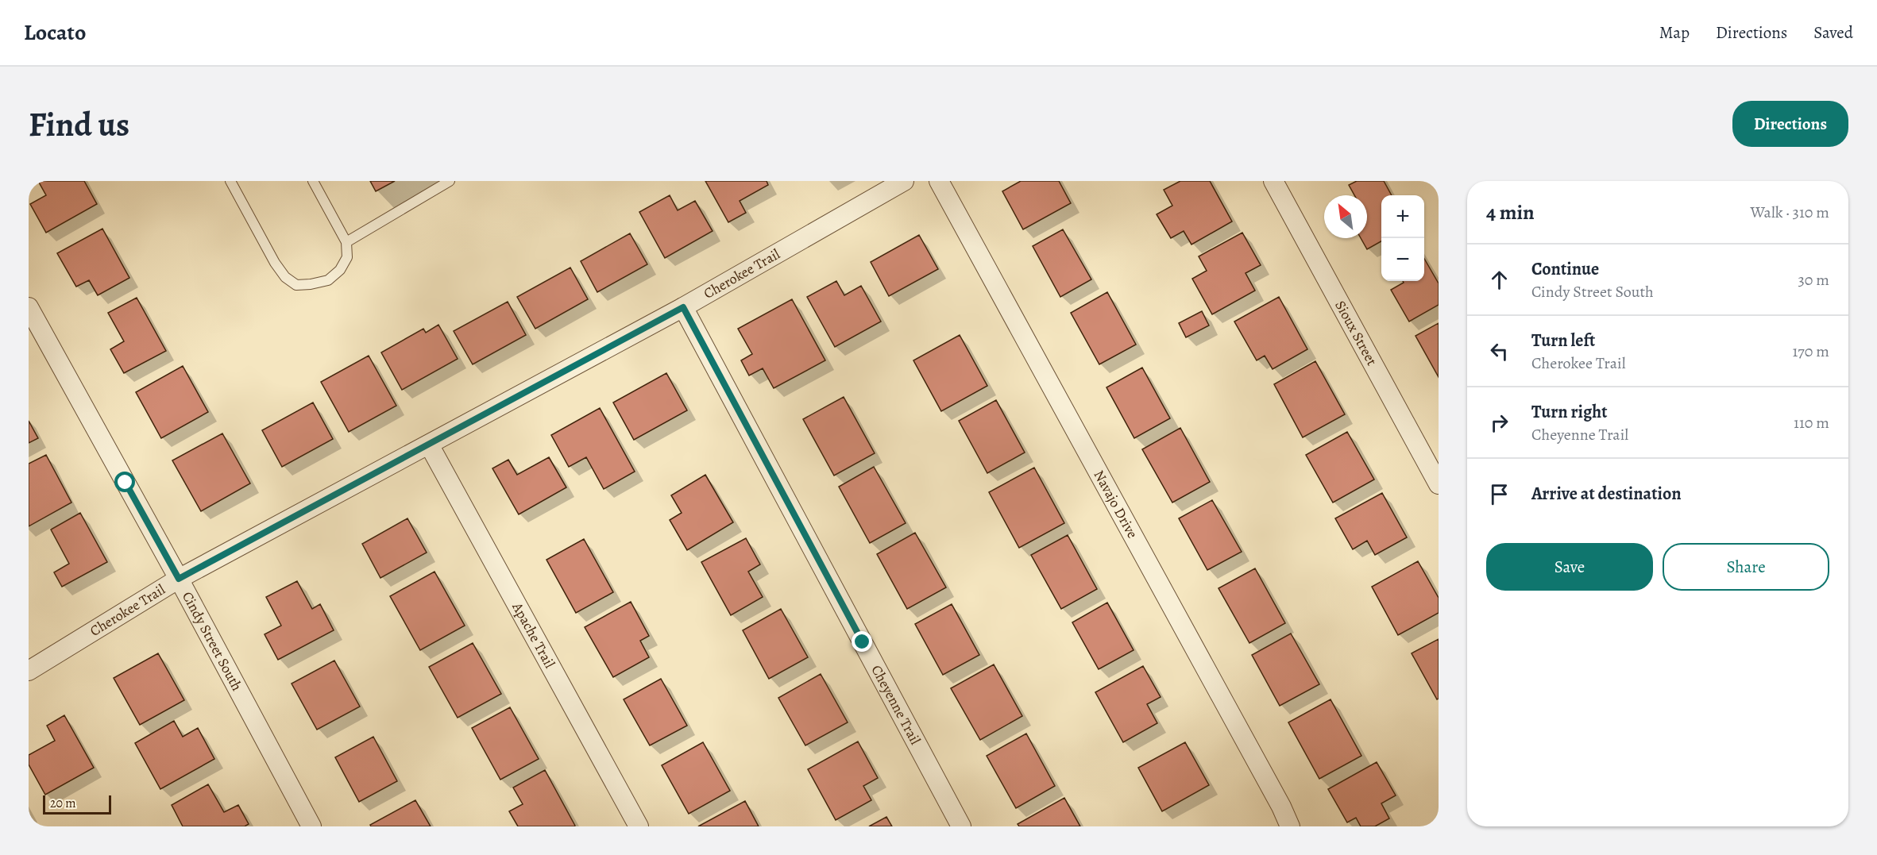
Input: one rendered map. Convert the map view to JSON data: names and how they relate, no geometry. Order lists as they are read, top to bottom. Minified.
{"streets":{"street":["Cherokee Trail","Sioux Street","Navajo Drive","Apache Trail","Cindy Street South","Cheyenne Trail"]},"crossings":[["Cherokee Trail","Apache Trail"],["Cherokee Trail","Cindy Street South"],["Cherokee Trail","Cheyenne Trail"]],"scale_bar":"20 m","north":"top left","page":{"header":"Locato","nav":["Map","Directions","Saved"],"buttons":["Directions",["Save","Share"]],"title":"Find us","heading":["4 min","Walk · 310 m"],"map_buttons":["+","−"],"list":[["Continue","Cindy Street South","30 m"],["Turn left","Cherokee Trail","170 m"],["Turn right","Cheyenne Trail","110 m"],"Arrive at destination"],"scale":"20 m"}}
